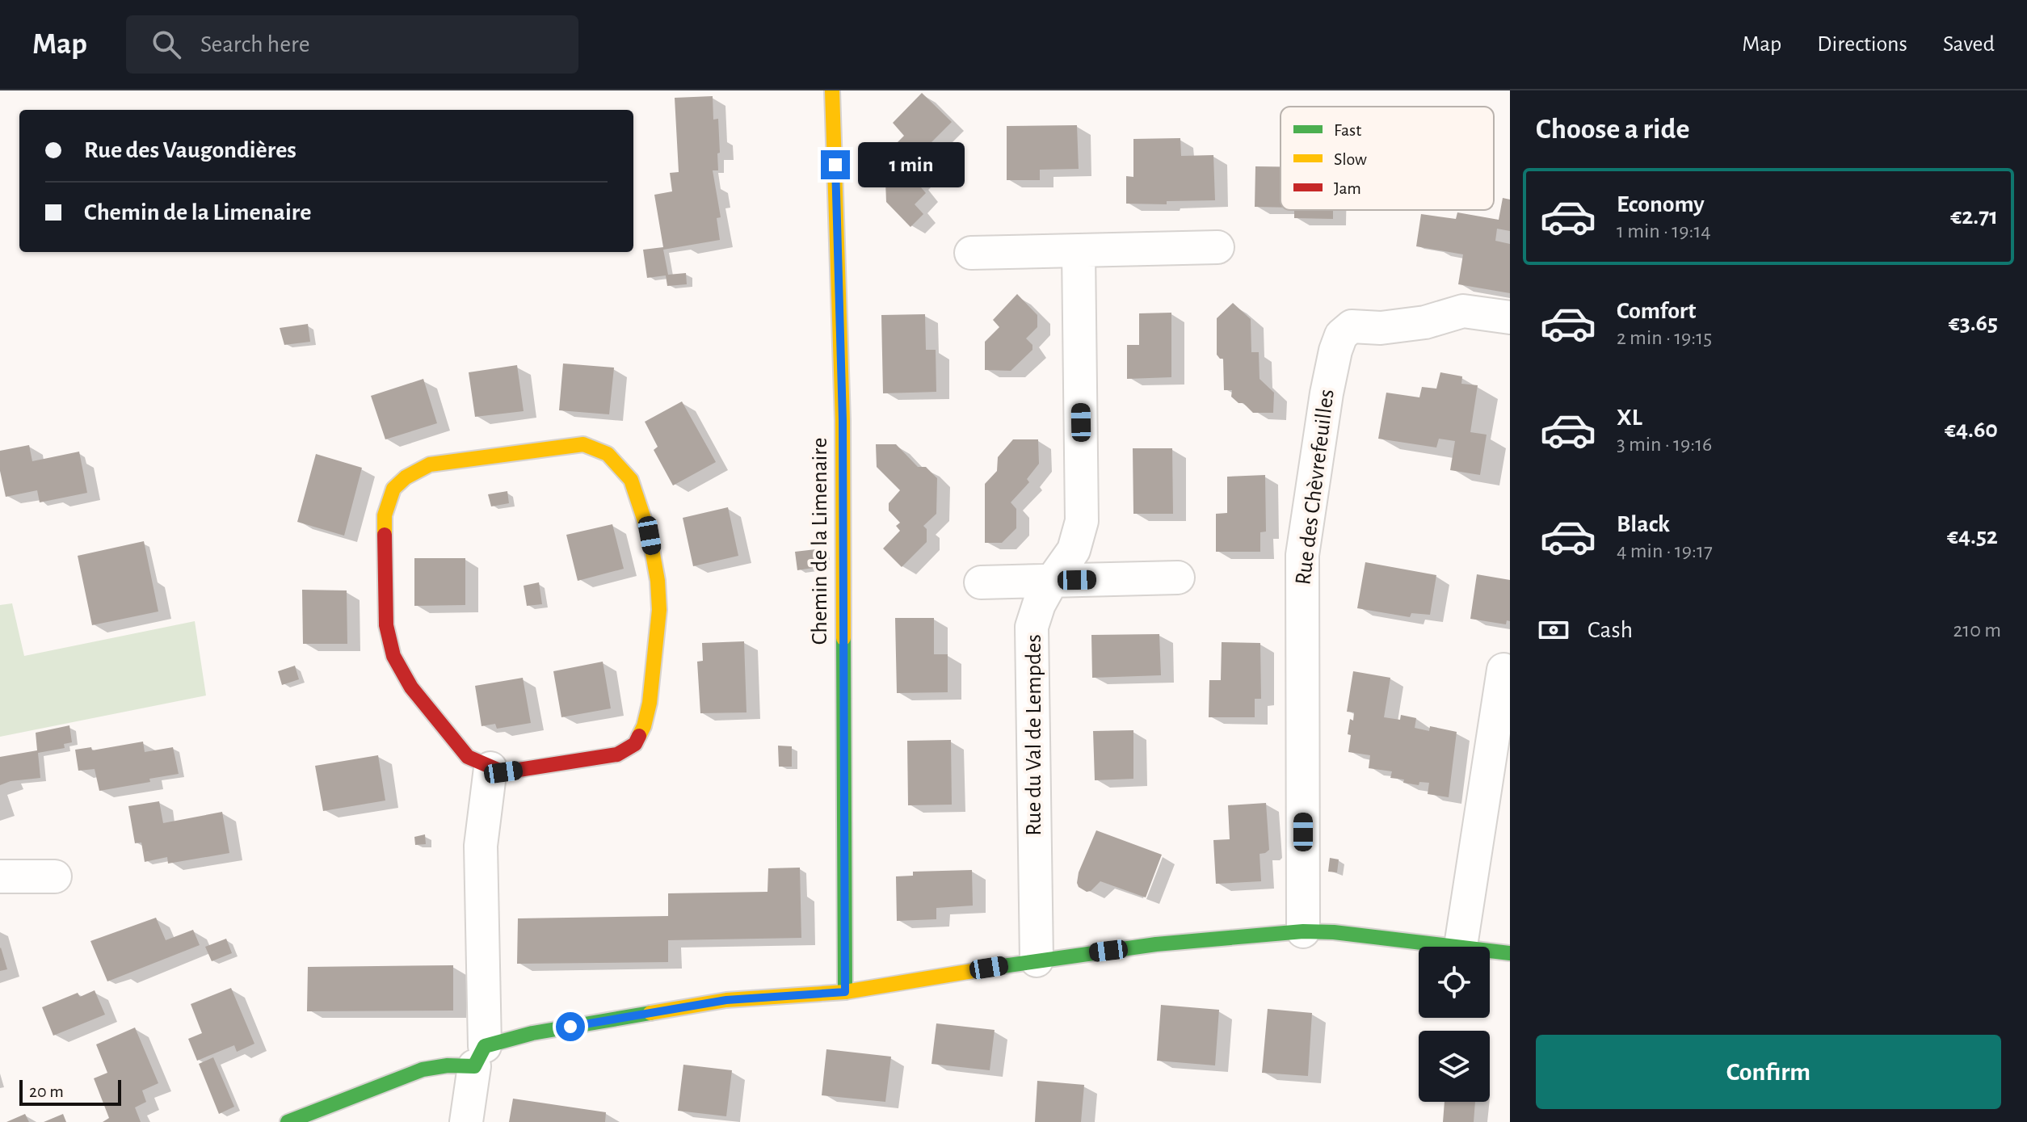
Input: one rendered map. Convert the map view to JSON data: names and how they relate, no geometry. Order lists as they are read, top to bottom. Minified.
{"streets":{"street":["Rue des Chèvrefeuilles","Chemin de la Limenaire","Rue du Val de Lempdes"]},"legend":["Fast","Slow","Jam"],"scale_bar":"20 m","page":{"header":"Map","search":"Search here","nav":["Map","Directions","Saved"],"heading":"Choose a ride","banner":["Rue des Vaugondières","Chemin de la Limenaire"],"bubble":"1 min","list":[{"name":"Economy","note":"1 min · 19:14","value":"€2.71"},{"name":"Comfort","note":"2 min · 19:15","value":"€3.65"},{"name":"XL","note":"3 min · 19:16","value":"€4.60"},{"name":"Black","note":"4 min · 19:17","value":"€4.52"}],"pay":["Cash","210 m"],"buttons":"Confirm","scale":"20 m"}}
